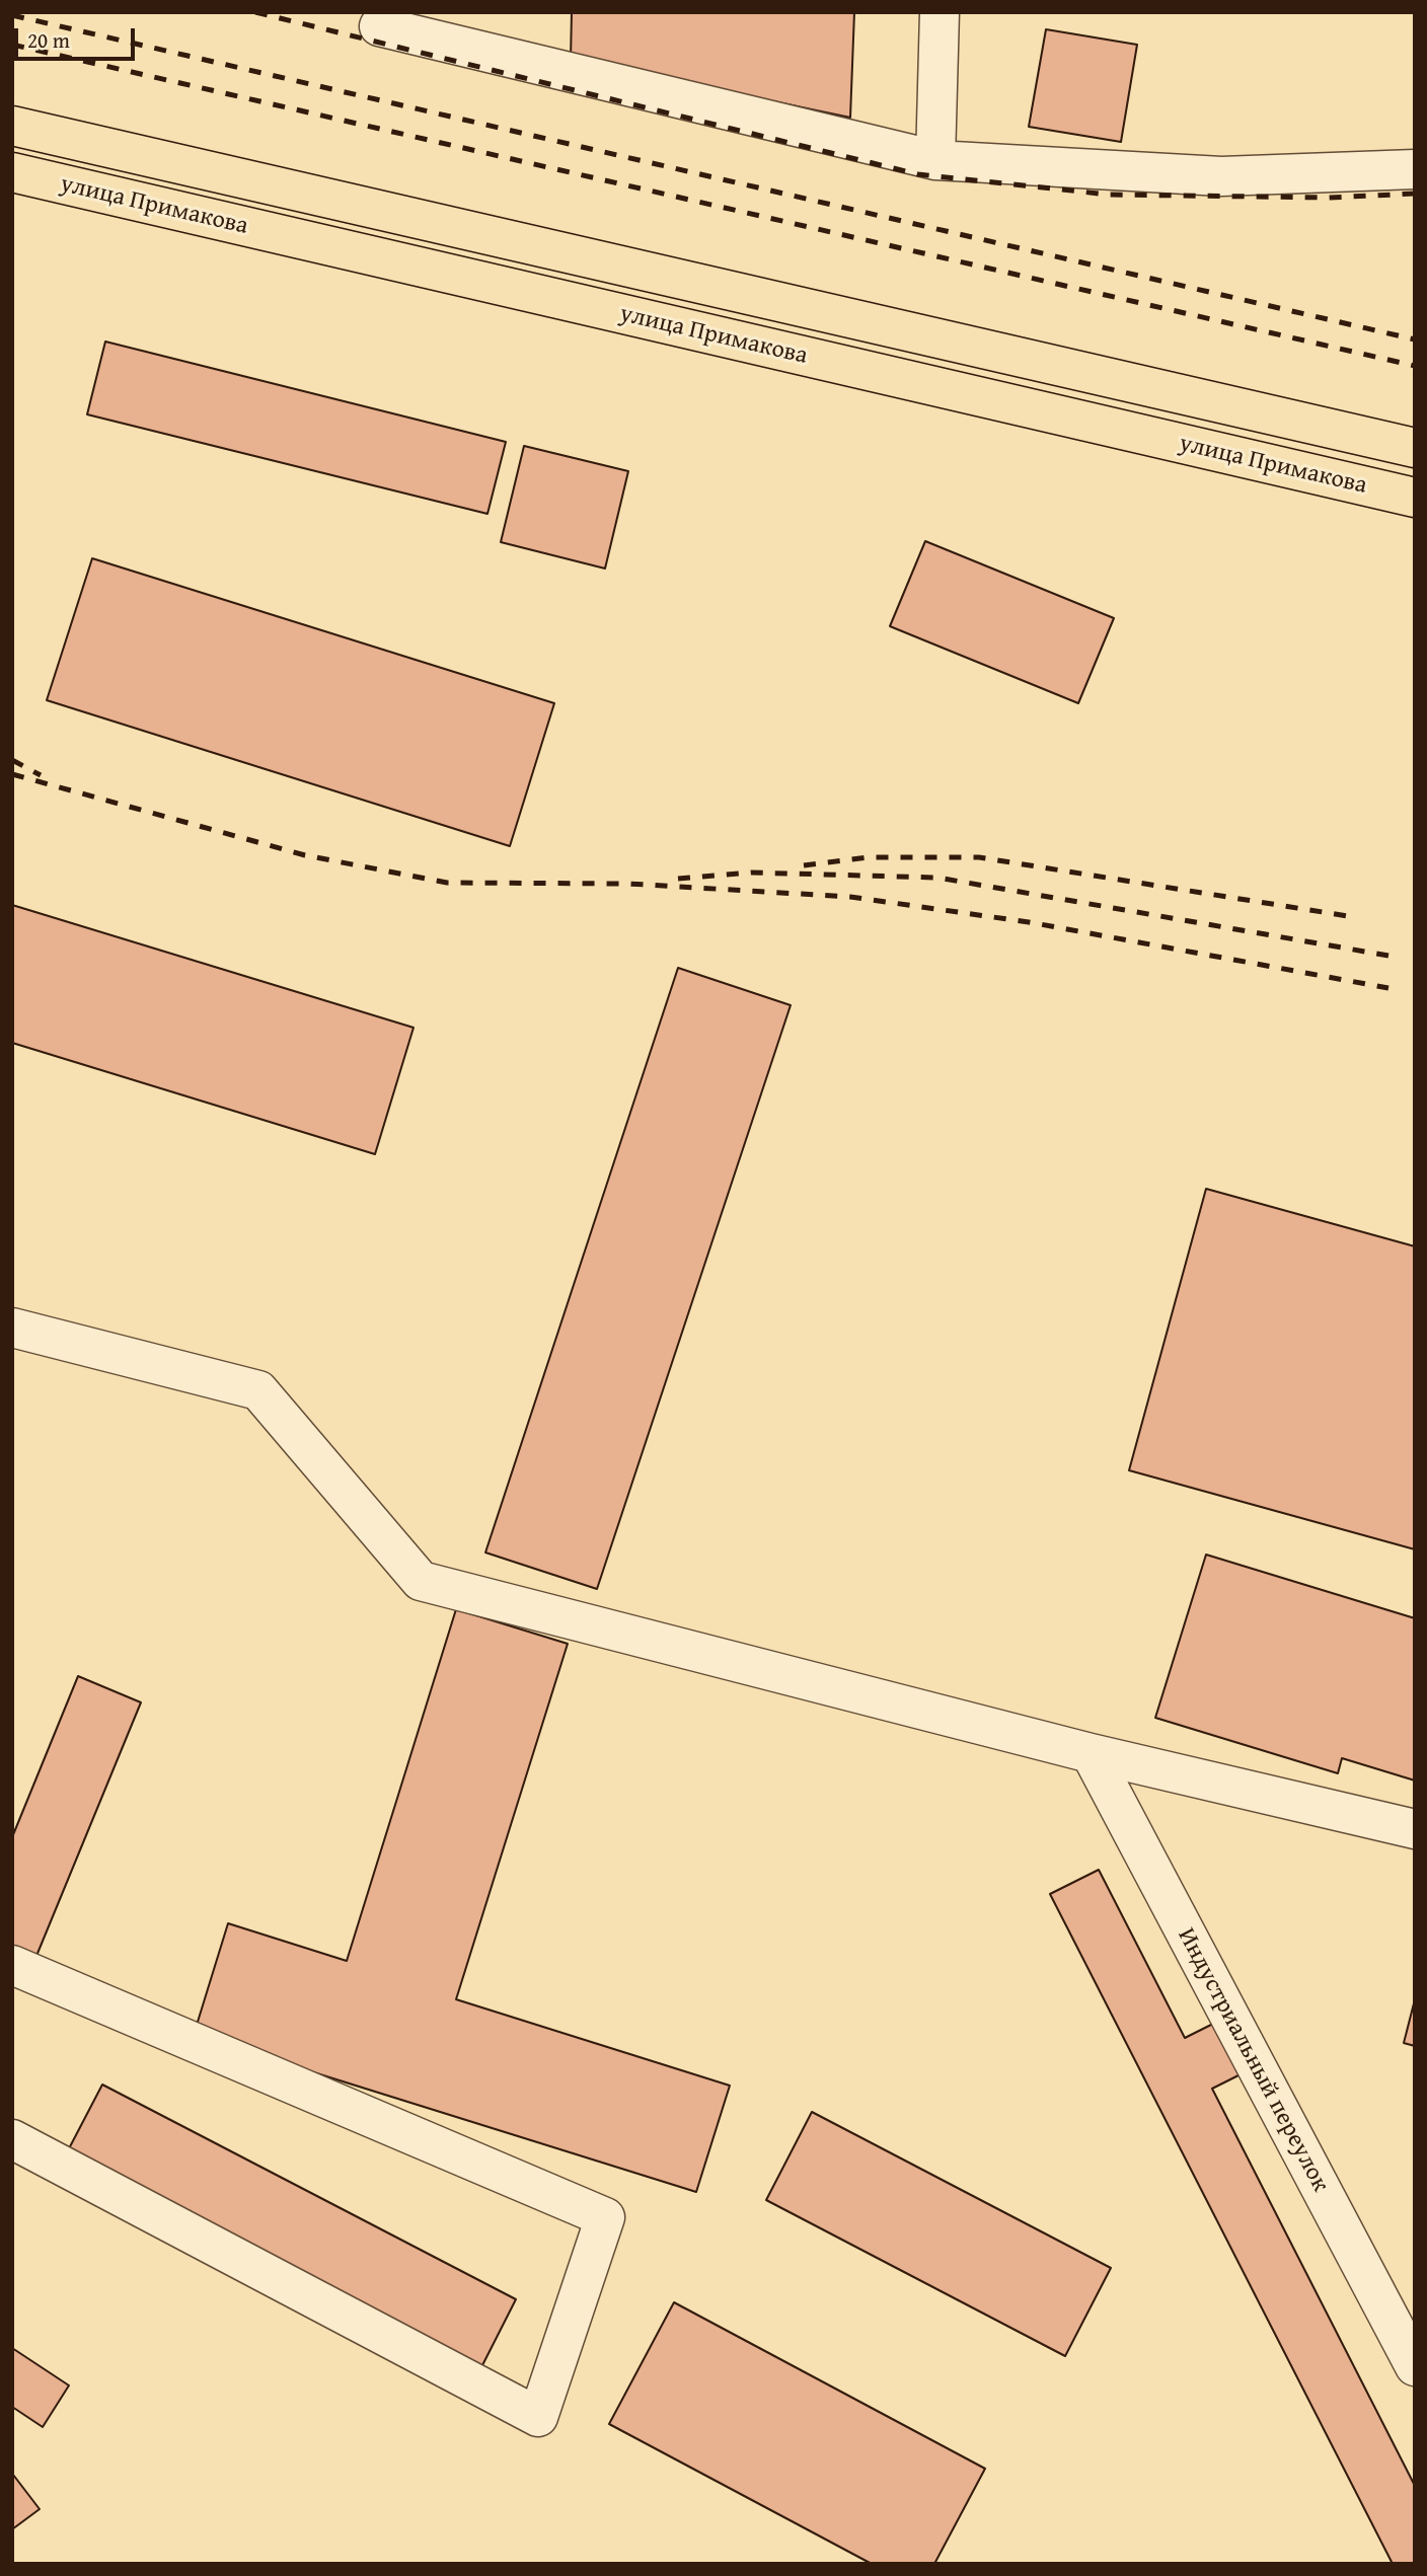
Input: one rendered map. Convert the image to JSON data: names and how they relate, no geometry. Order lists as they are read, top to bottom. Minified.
{"streets":{"main road":["улица Примакова"],"street":["Индустриальный переулок"]},"scale_bar":"20 m"}
